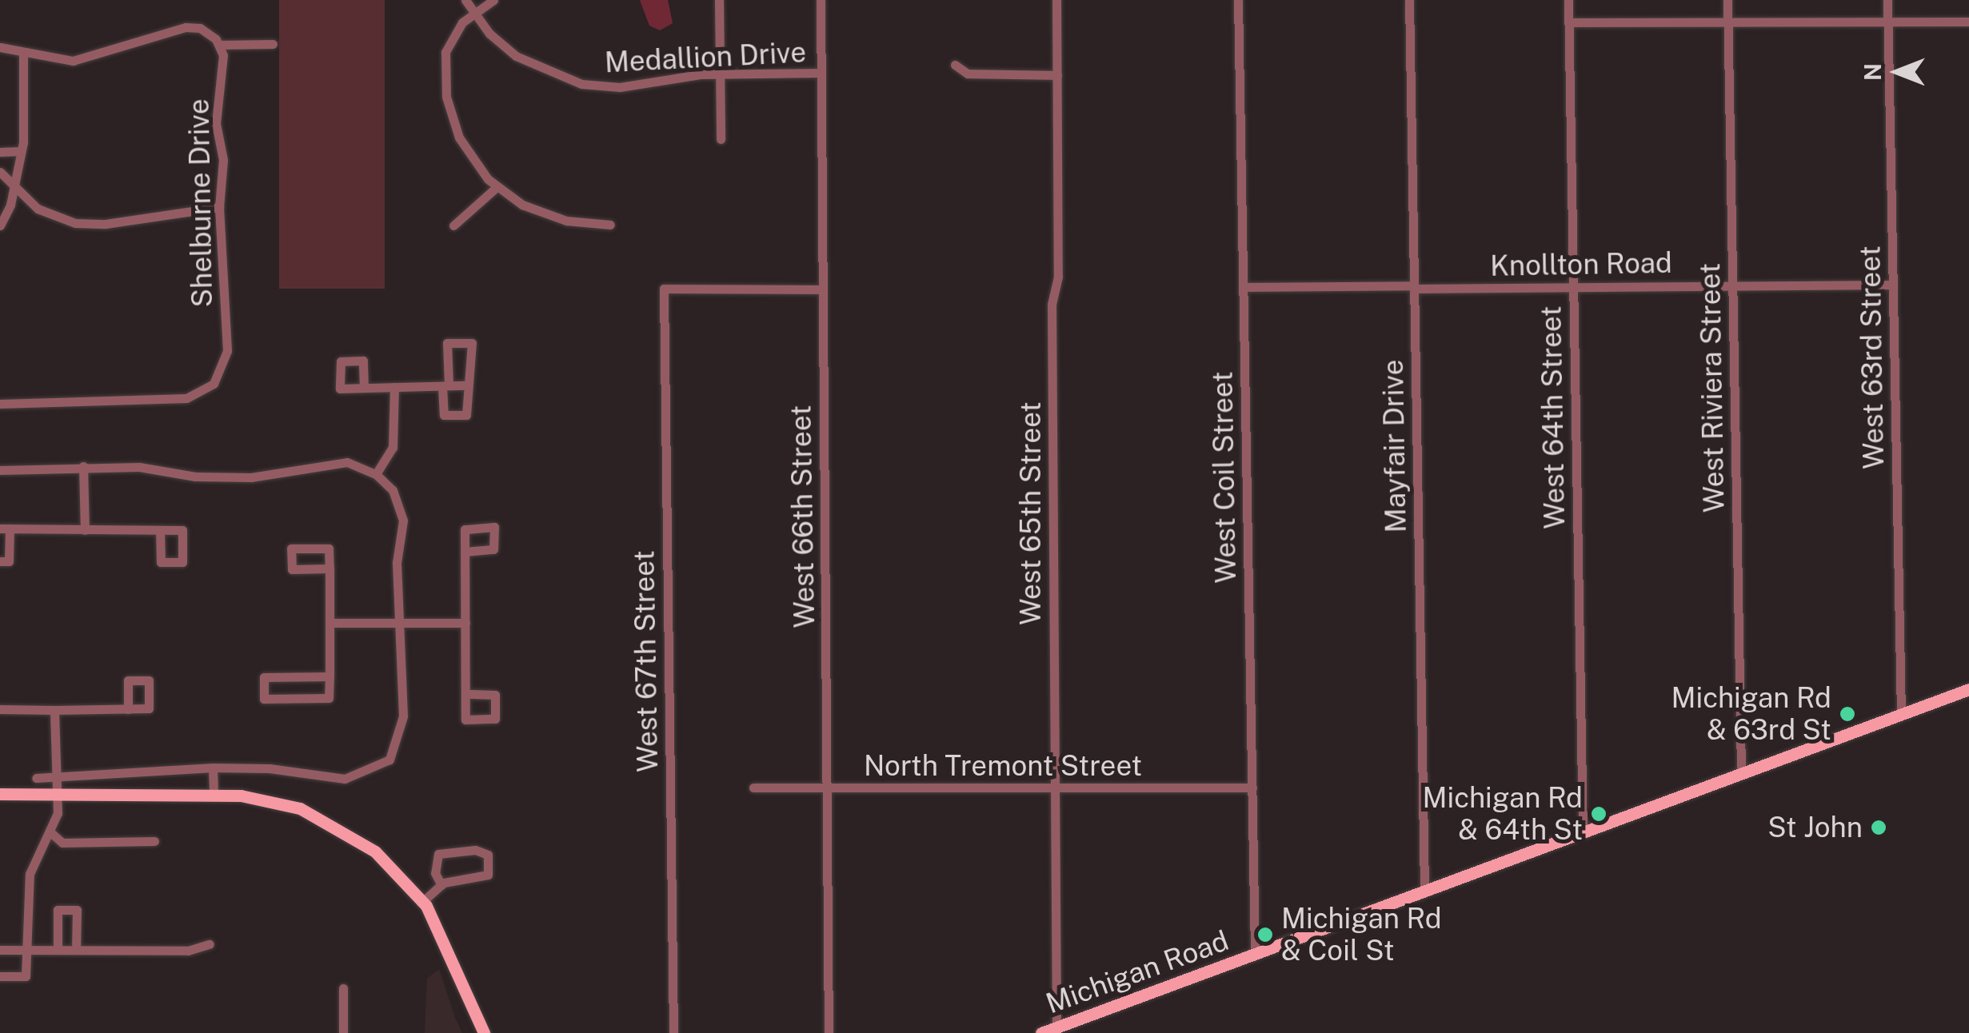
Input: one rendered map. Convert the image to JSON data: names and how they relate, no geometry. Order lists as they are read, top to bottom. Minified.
{"streets":{"main road":["Michigan Road"],"street":["Medallion Drive","Shelburne Drive","Knollton Road","West 63rd Street","West Riviera Street","West 64th Street","Mayfair Drive","West Coil Street","West 65th Street","West 66th Street","West 67th Street","North Tremont Street"]},"crossings":[["Medallion Drive","West 66th Street"],["Knollton Road","West 63rd Street"],["Knollton Road","West Riviera Street"],["Knollton Road","West 64th Street"],["Knollton Road","Mayfair Drive"],["Knollton Road","West Coil Street"],["West 63rd Street","Michigan Road"],["West Riviera Street","Michigan Road"],["West 64th Street","Michigan Road"],["Mayfair Drive","Michigan Road"],["West Coil Street","North Tremont Street"],["West Coil Street","Michigan Road"],["West 65th Street","North Tremont Street"],["West 65th Street","Michigan Road"],["West 66th Street","West 67th Street"],["West 66th Street","North Tremont Street"]],"places":["Michigan Rd & 63rd St","Michigan Rd & 64th St","St John","Michigan Rd & Coil St"],"north":"left"}
